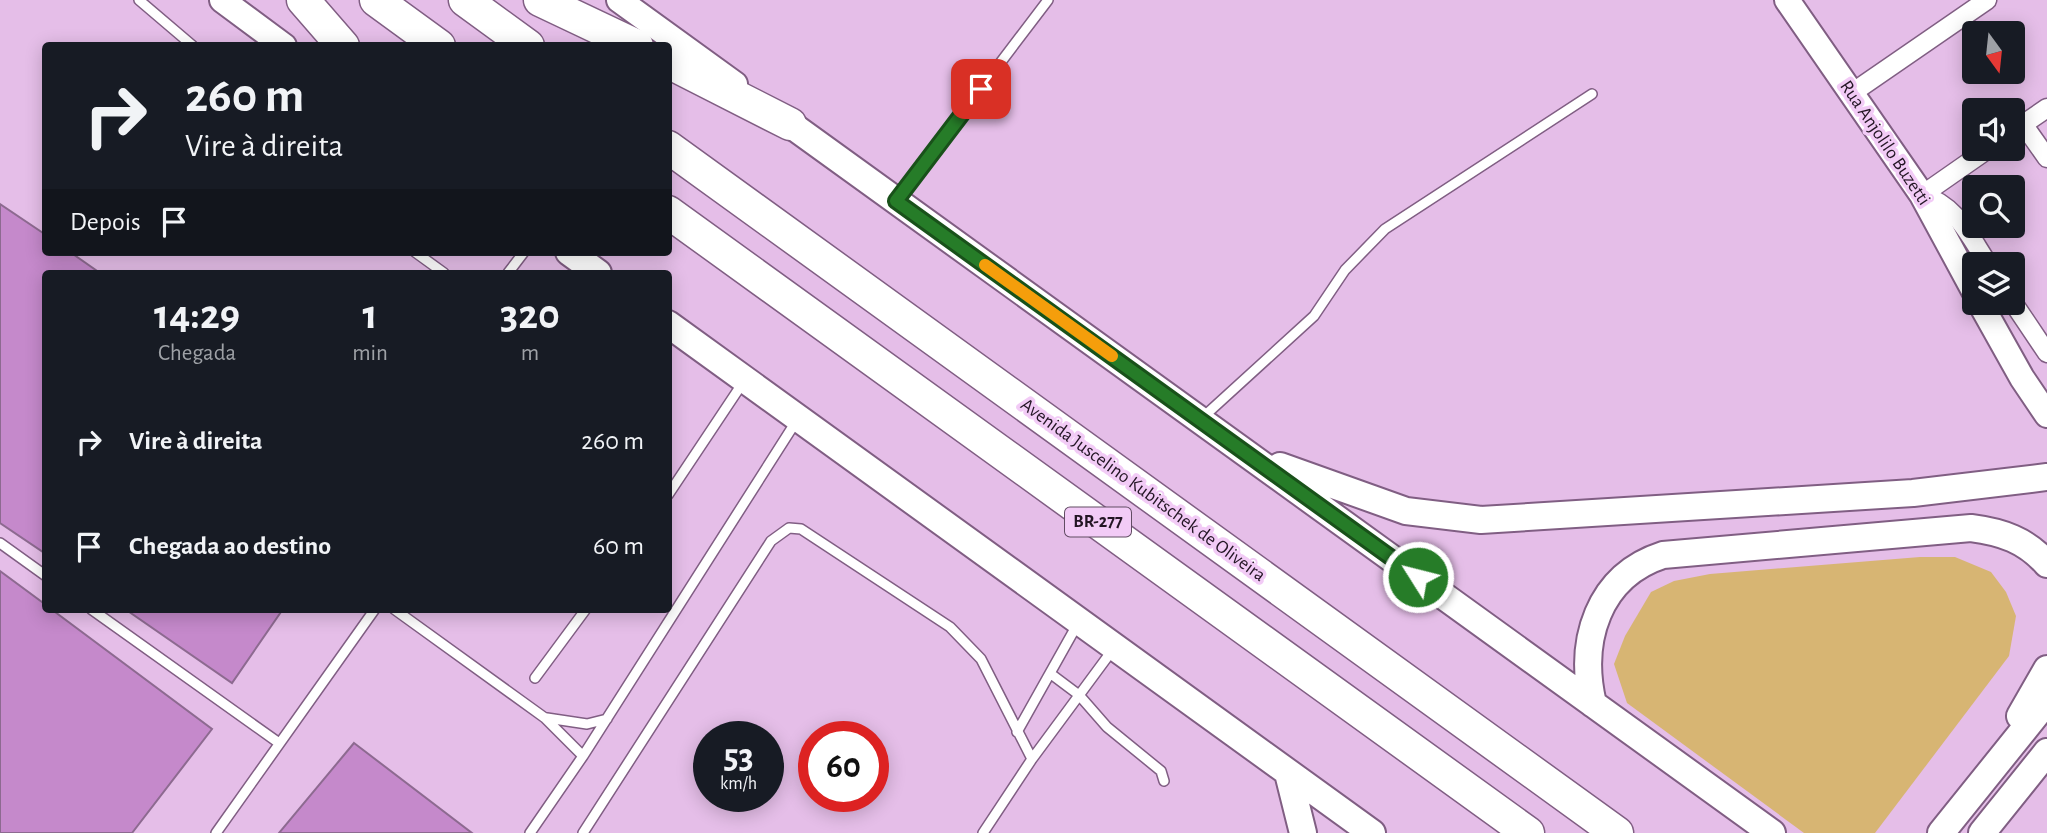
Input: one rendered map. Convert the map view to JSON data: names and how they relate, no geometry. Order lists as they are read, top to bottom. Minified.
{"streets":{"highway":["Avenida Juscelino Kubitschek de Oliveira","BR-277"],"main road":["Rua Anjolilo Buzetti"]},"north":"bottom","page":{"turn":["260 m","Vire à direita"],"then":"Depois","eta":["14:29","Chegada","1","min","320","m"],"list":[{"name":"Vire à direita","value":"260 m"},{"name":"Chegada ao destino","value":"60 m"}],"speed":"53 km/h","limit":"60"}}
